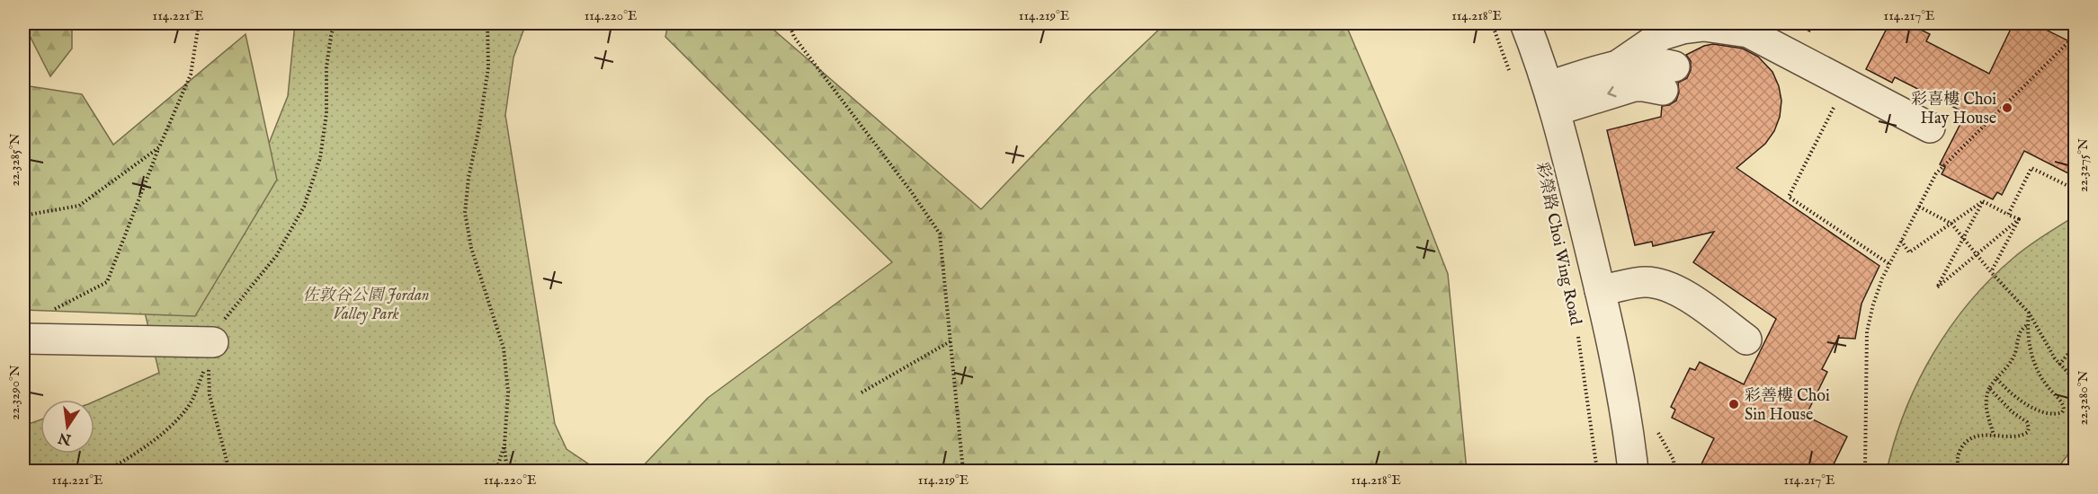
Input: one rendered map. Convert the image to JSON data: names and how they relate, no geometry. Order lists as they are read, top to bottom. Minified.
{"streets":{"street":["彩榮路 Choi Wing Road"]},"parks":["佐敦谷公園 Jordan Valley Park"],"places":["彩喜樓 Choi Hay House","彩善樓 Choi Sin House"],"north":"bottom","coordinates":["114.221°E","114.220°E","114.219°E","114.218°E","114.217°E","22.3285°N","22.3275°N","22.3290°N","22.3280°N"]}
